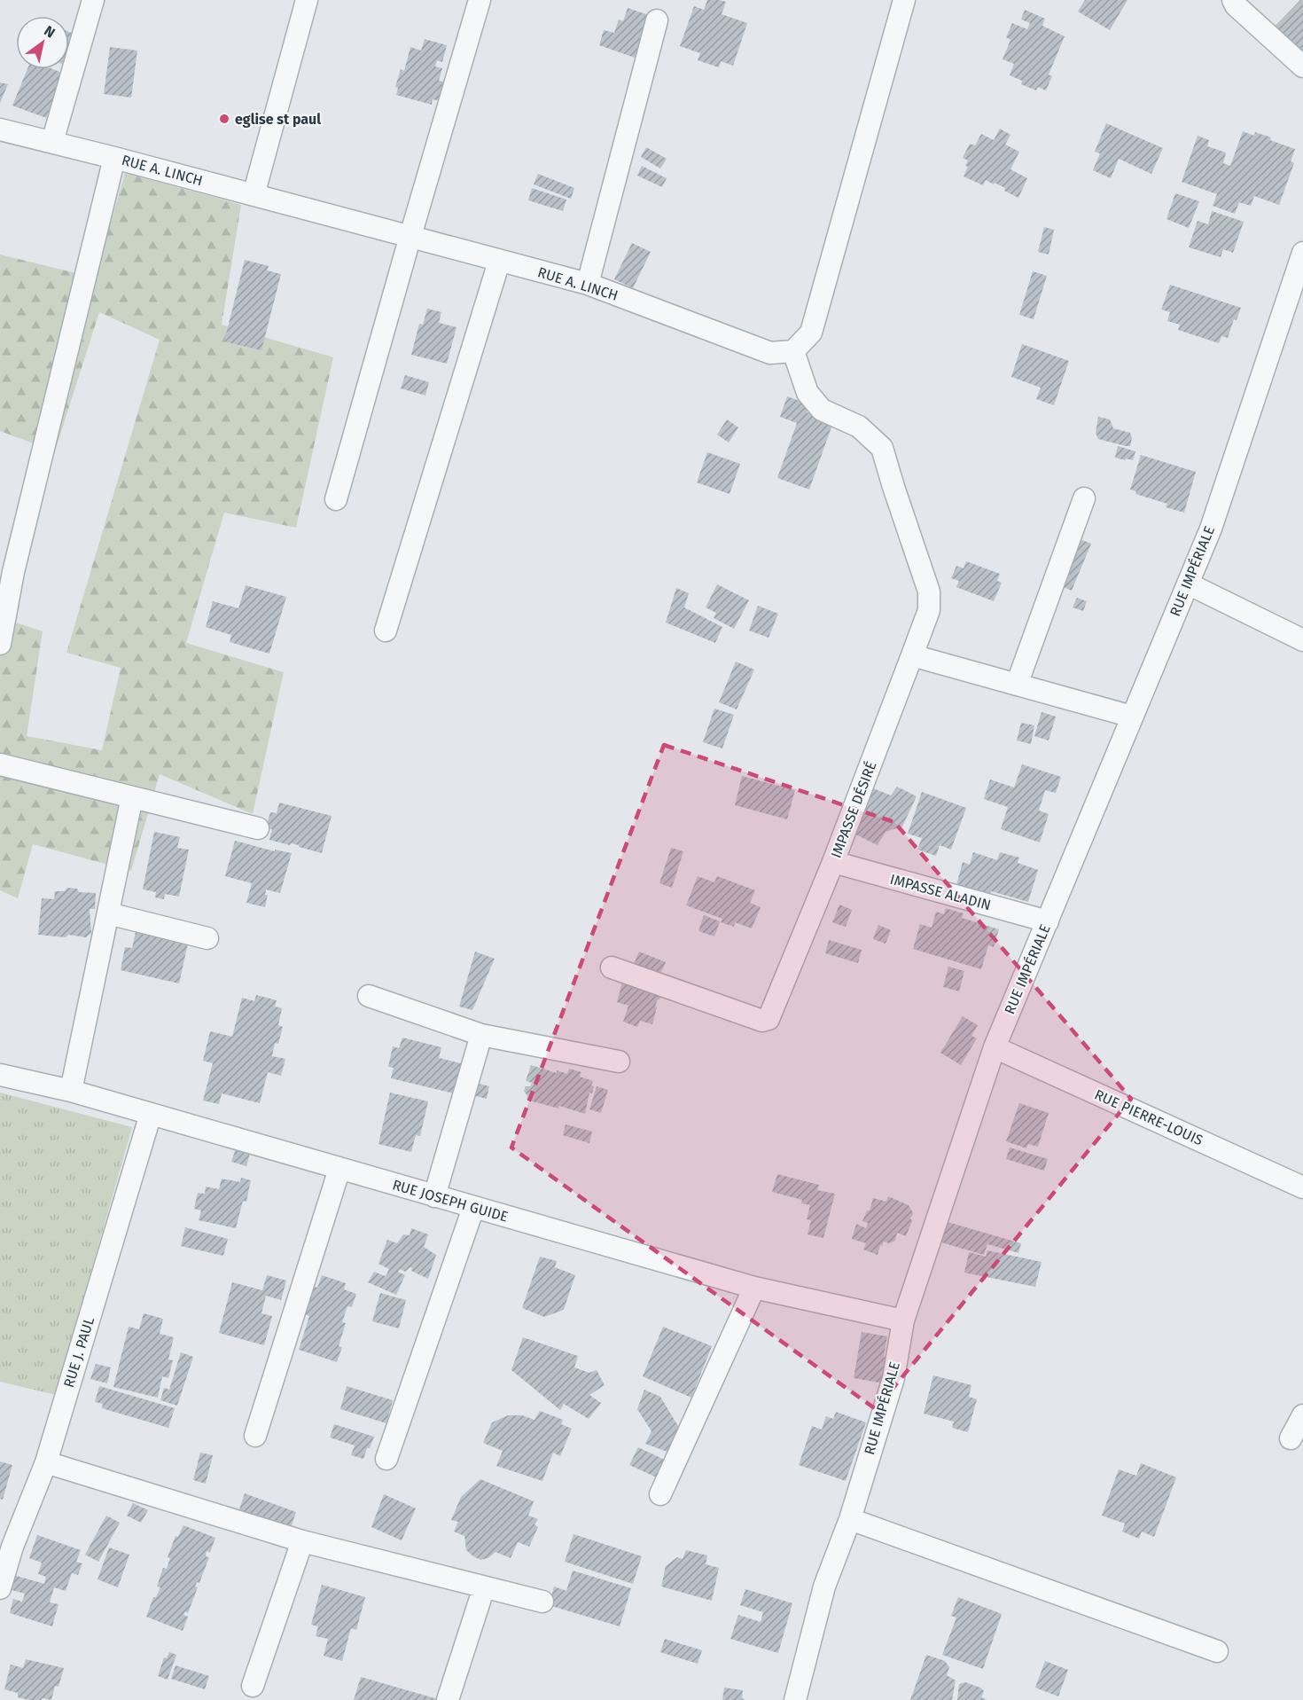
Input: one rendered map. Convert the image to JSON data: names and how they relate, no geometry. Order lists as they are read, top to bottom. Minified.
{"streets":{"street":["RUE A. LINCH","RUE IMPÉRIALE","IMPASSE DÉSIRÉ","IMPASSE ALADIN","RUE PIERRE-LOUIS","RUE JOSEPH GUIDE","RUE J. PAUL"]},"crossings":[["RUE A. LINCH","IMPASSE DÉSIRÉ"],["RUE IMPÉRIALE","IMPASSE ALADIN"],["RUE IMPÉRIALE","RUE PIERRE-LOUIS"],["RUE IMPÉRIALE","RUE JOSEPH GUIDE"],["IMPASSE DÉSIRÉ","IMPASSE ALADIN"],["RUE JOSEPH GUIDE","RUE J. PAUL"]],"places":["eglise st paul"],"north":"top right"}
